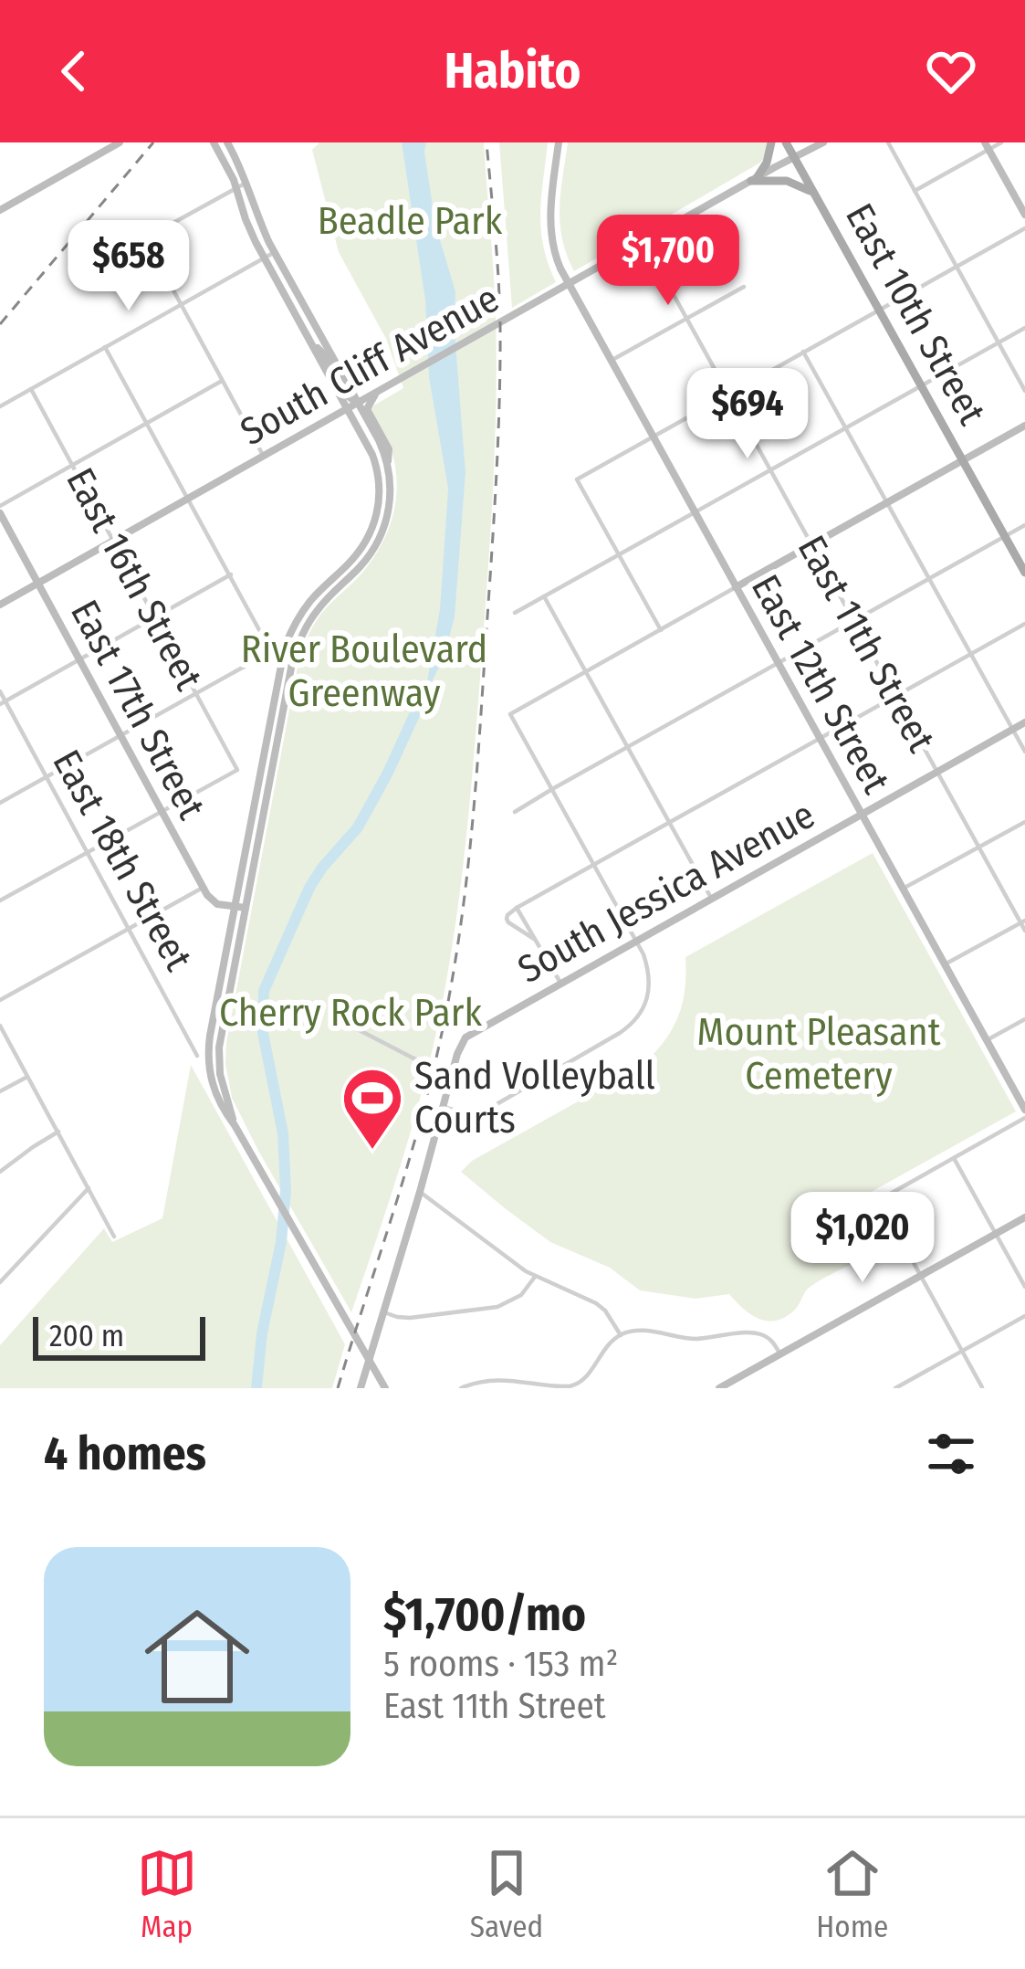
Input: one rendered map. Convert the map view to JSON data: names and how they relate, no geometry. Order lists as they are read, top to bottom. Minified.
{"streets":{"main road":["East 10th Street","South Cliff Avenue","East 12th Street","East 17th Street","South Jessica Avenue"],"street":["East 16th Street","East 11th Street","East 18th Street"]},"crossings":[["East 10th Street","South Cliff Avenue"],["South Cliff Avenue","East 16th Street"],["South Cliff Avenue","East 11th Street"],["South Cliff Avenue","East 12th Street"],["South Cliff Avenue","East 17th Street"],["East 16th Street","East 17th Street"],["East 11th Street","South Jessica Avenue"],["East 12th Street","South Jessica Avenue"]],"parks":["Beadle Park","River Boulevard Greenway","Cherry Rock Park","Mount Pleasant Cemetery"],"places":{"sports":["Sand Volleyball Courts"]},"scale_bar":"200 m","page":{"header":"Habito","price":["$1,700","$658","$694","$1,020"],"scale":"200 m","heading":"4 homes","list":[{"name":"$1,700/mo","note":"5 rooms · 153 m² · East 11th Street"}],"tabs":["Map","Saved","Home"]}}
